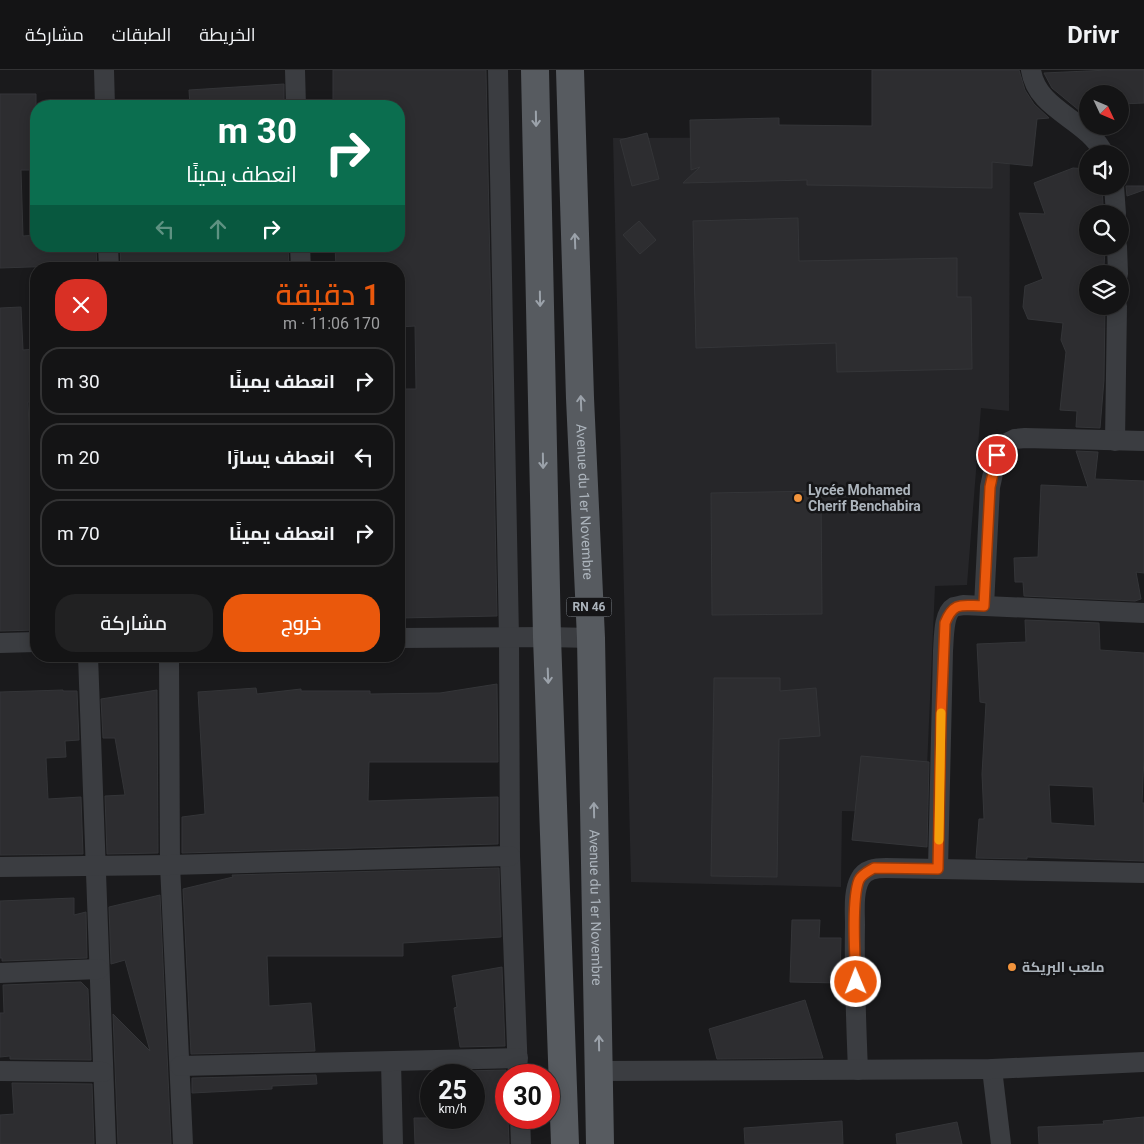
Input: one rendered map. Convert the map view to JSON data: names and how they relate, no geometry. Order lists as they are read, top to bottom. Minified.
{"streets":{"main road":["Avenue du 1er Novembre","RN 46"]},"places":["Lycée Mohamed Cherif Benchabira","ملعب البريكة"],"north":"bottom right","page":{"header":"Drivr","nav":["الخريطة","الطبقات","مشاركة"],"turn":["30 m","انعطف يمينًا"],"heading":["1 دقيقة","170 m · 11:06"],"list":[{"name":"انعطف يمينًا","value":"30 m"},{"name":"انعطف يسارًا","value":"20 m"},{"name":"انعطف يمينًا","value":"70 m"}],"buttons":["خروج","مشاركة"],"speed":"25 km/h","limit":"30"}}
